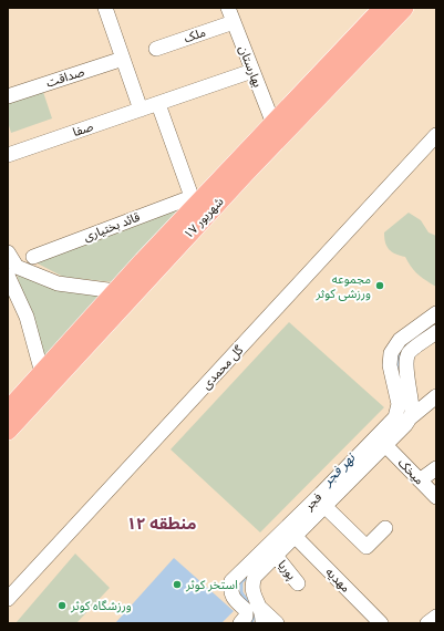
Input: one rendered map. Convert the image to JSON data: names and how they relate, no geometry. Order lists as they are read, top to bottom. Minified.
{"streets":{"main road":["۱۷ شهریور"],"street":["ملک","بهارستان","صداقت","صفا","قائد بختیاری","گل محمدی","میخک","فجر","پوریا","مهدیه"]},"crossings":[["ملک","بهارستان"],["بهارستان","صفا"],["بهارستان","۱۷ شهریور"],["۱۷ شهریور","قائد بختیاری"],["میخک","فجر"],["فجر","پوریا"],["فجر","مهدیه"]],"districts":["منطقه ۱۲"],"water":["نهر فجر"],"places":["مجموعه ورزشی کوثر","استخر کوثر","ورزشگاه کوثر"]}
